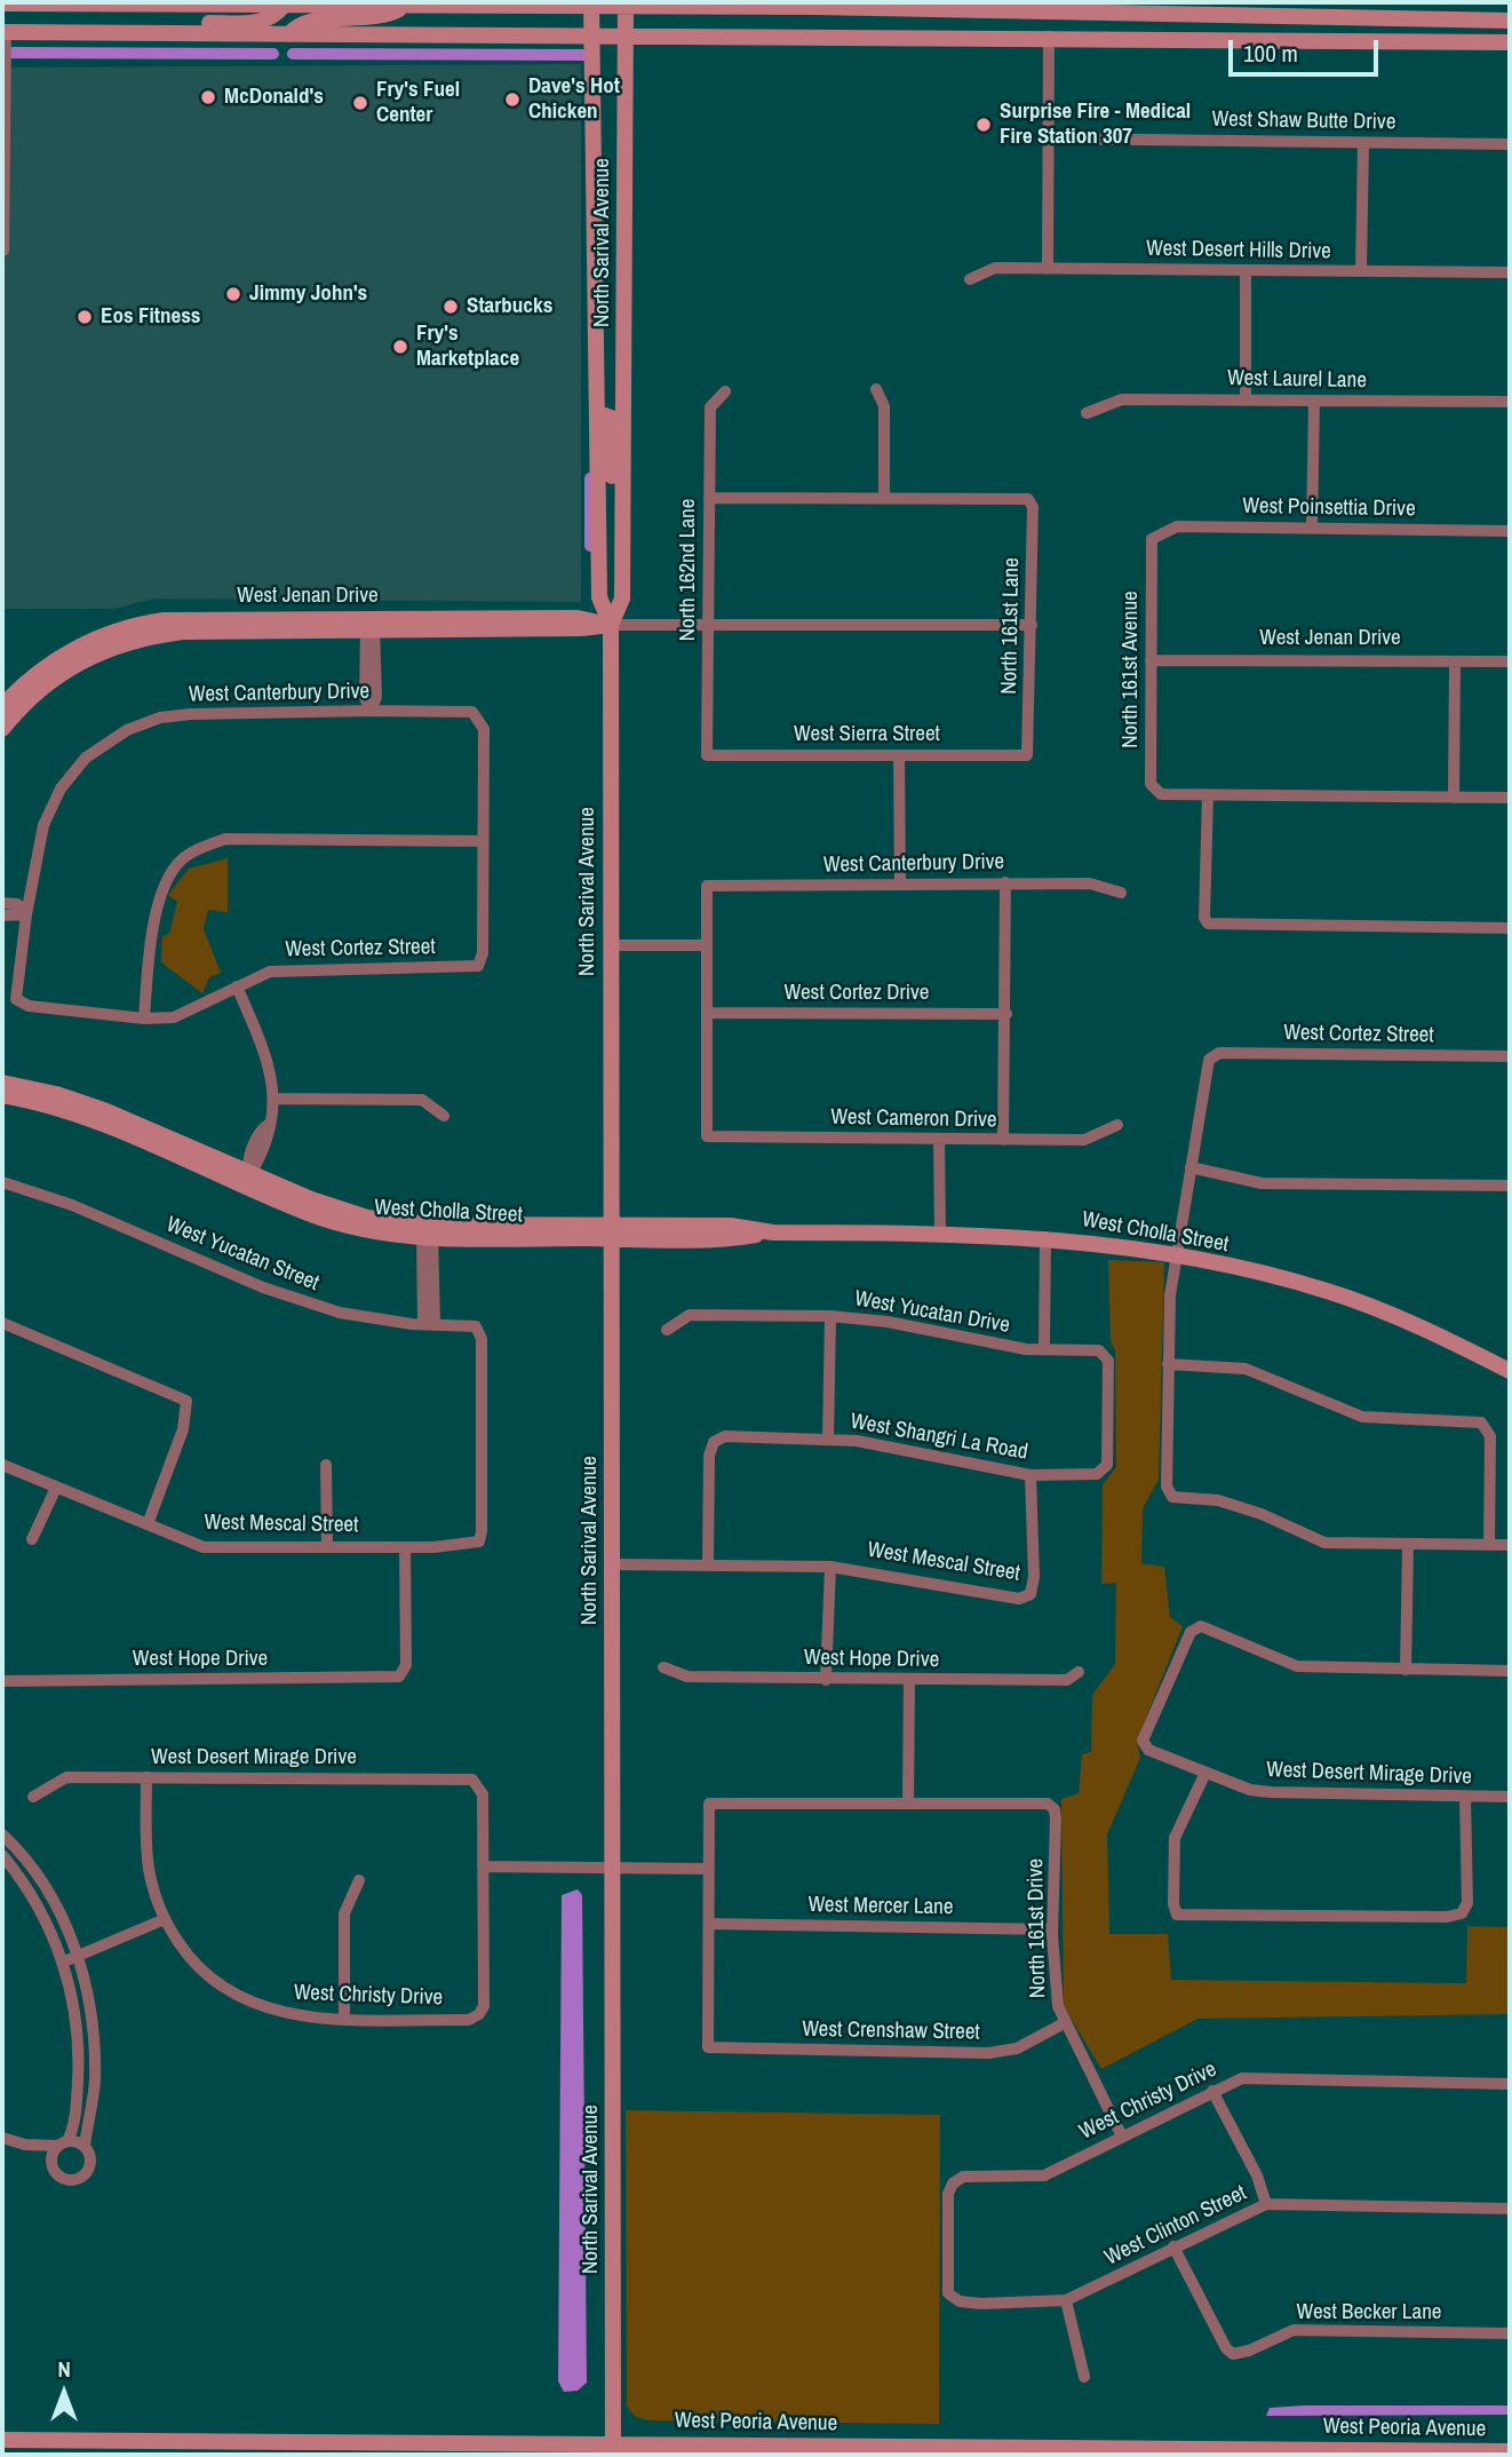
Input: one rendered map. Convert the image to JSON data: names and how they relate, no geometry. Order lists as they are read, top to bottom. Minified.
{"streets":{"main road":["North Sarival Avenue","West Jenan Drive","West Cholla Street","West Peoria Avenue"],"street":["West Shaw Butte Drive","West Desert Hills Drive","West Laurel Lane","West Poinsettia Drive","North 162nd Lane","North 161st Lane","North 161st Avenue","West Canterbury Drive","West Sierra Street","West Cortez Street","West Cortez Drive","West Cameron Drive","West Yucatan Street","West Yucatan Drive","West Shangri La Road","West Mescal Street","West Hope Drive","West Desert Mirage Drive","West Mercer Lane","North 161st Drive","West Christy Drive","West Crenshaw Street","West Clinton Street","West Becker Lane"]},"crossings":[["North Sarival Avenue","West Jenan Drive"],["North Sarival Avenue","West Cholla Street"],["North Sarival Avenue","West Mescal Street"],["North Sarival Avenue","West Peoria Avenue"],["West Poinsettia Drive","North 161st Avenue"],["North 162nd Lane","West Jenan Drive"],["North 162nd Lane","West Sierra Street"],["West Jenan Drive","North 161st Lane"],["West Jenan Drive","North 161st Avenue"],["North 161st Lane","West Sierra Street"],["West Canterbury Drive","West Cortez Street"],["West Cortez Drive","West Cameron Drive"],["West Yucatan Street","West Mescal Street"],["West Yucatan Drive","West Shangri La Road"],["West Shangri La Road","West Mescal Street"],["West Mescal Street","West Hope Drive"],["West Desert Mirage Drive","West Christy Drive"],["West Mercer Lane","North 161st Drive"],["West Mercer Lane","West Crenshaw Street"],["North 161st Drive","West Christy Drive"],["North 161st Drive","West Crenshaw Street"],["West Christy Drive","West Clinton Street"],["West Clinton Street","West Becker Lane"]],"places":["McDonald's","Dave's Hot Chicken","Fry's Fuel Center","Surprise Fire - Medical Fire Station 307","Jimmy John's","Starbucks","Eos Fitness","Fry's Marketplace"],"scale_bar":"100 m","north":"top"}
